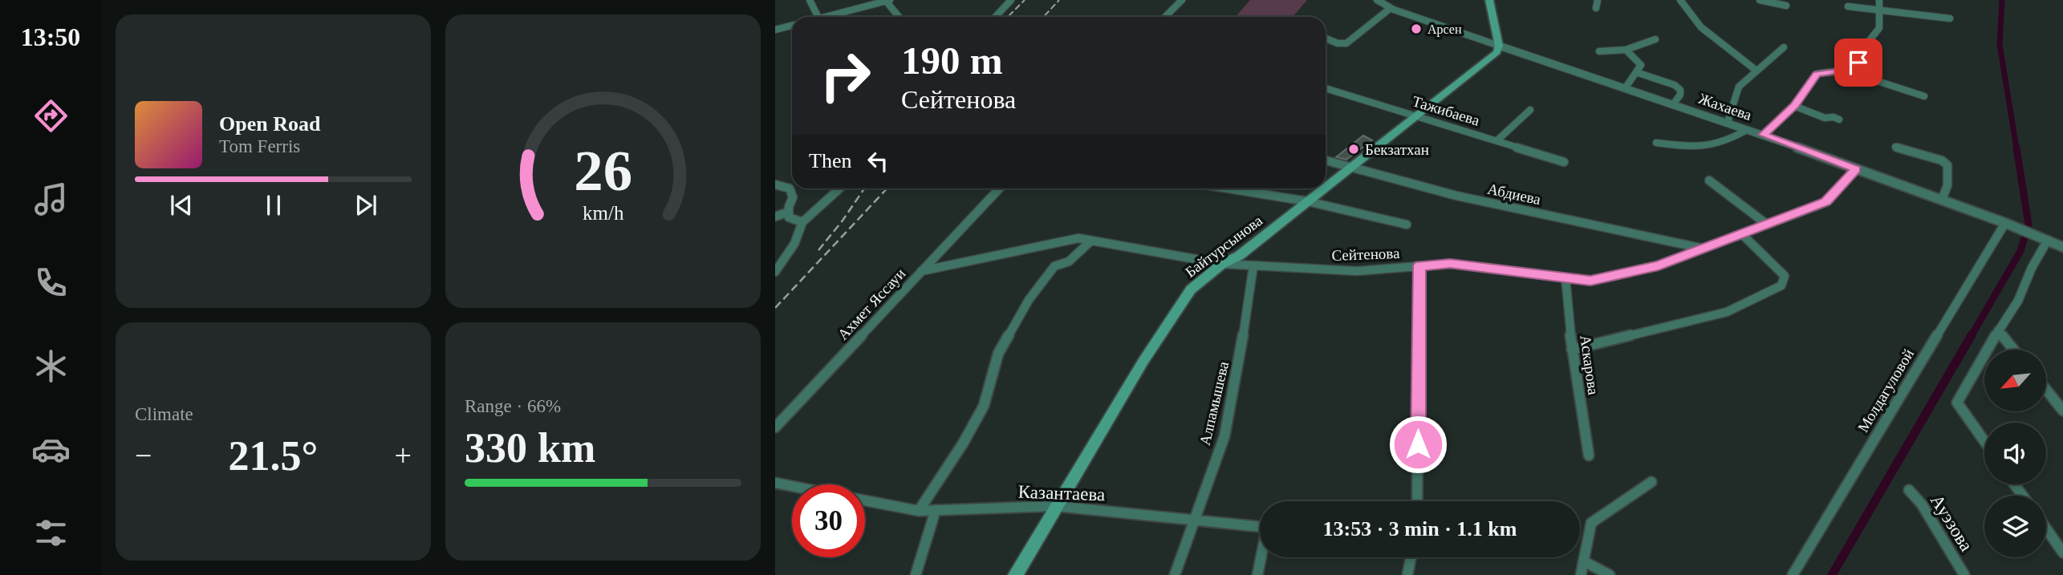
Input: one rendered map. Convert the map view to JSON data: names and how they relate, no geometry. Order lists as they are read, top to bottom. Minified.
{"streets":{"main road":["Байтурсынова"],"street":["Жахаева","Тажибаева","Абдиева","Сейтенова","Ахмет Яссауи","Аскарова","Молдагуловой","Алпамышева","Казантаева","Ауэзова"]},"crossings":[["Жахаева","Байтурсынова"],["Жахаева","Сейтенова"],["Жахаева","Молдагуловой"],["Тажибаева","Байтурсынова"],["Абдиева","Байтурсынова"],["Абдиева","Сейтенова"],["Байтурсынова","Сейтенова"],["Байтурсынова","Казантаева"],["Сейтенова","Ахмет Яссауи"],["Сейтенова","Аскарова"],["Сейтенова","Алпамышева"],["Алпамышева","Казантаева"]],"places":["Арсен","Бекзатхан"],"north":"bottom left","page":{"tabs":"13:50","turn":["190 m","Сейтенова"],"song":["Open Road","Tom Ferris"],"then":"Then","tile":["Climate",["Range · 66%","330 km"]],"heat":["−","21.5°","+"],"limit":"30","trip":"13:53 · 3 min · 1.1 km","gauge":["26","km/h"]}}
